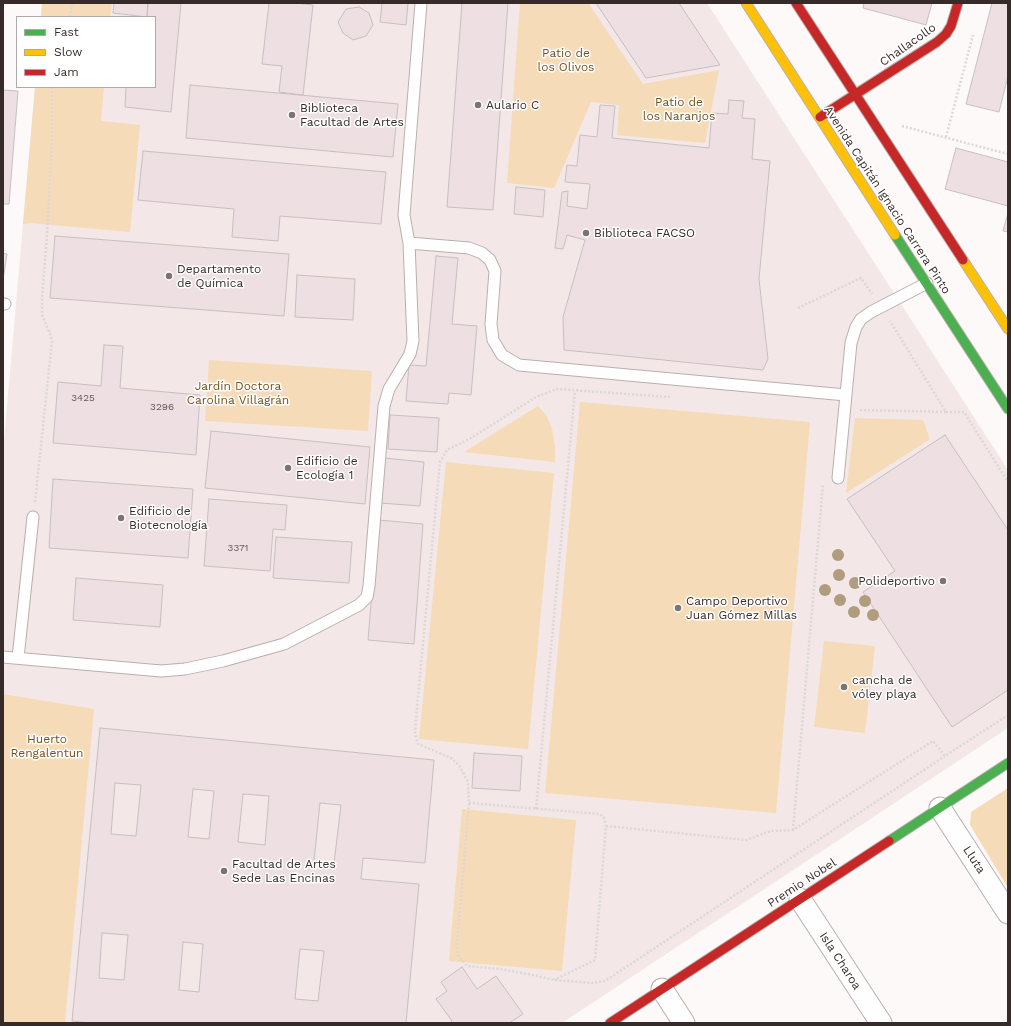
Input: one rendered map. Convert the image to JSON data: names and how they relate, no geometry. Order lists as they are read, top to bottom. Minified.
{"streets":{"street":["Challacollo","Avenida Capitán Ignacio Carrera Pinto","Lluta","Premio Nobel","Isla Charoa"]},"crossings":[["Challacollo","Avenida Capitán Ignacio Carrera Pinto"],["Lluta","Premio Nobel"],["Premio Nobel","Isla Charoa"]],"parks":["Patio de los Olivos","Patio de los Naranjos","Jardín Doctora Carolina Villagrán","Huerto Rengalentun"],"places":["Aulario C","Biblioteca Facultad de Artes","Biblioteca FACSO","Departamento de Química","Edificio de Ecología 1","Edificio de Biotecnología","Polideportivo","Campo Deportivo Juan Gómez Millas","cancha de vóley playa","Facultad de Artes Sede Las Encinas"],"house_numbers":["3425","3296","3371"],"legend":["Fast","Slow","Jam"]}
